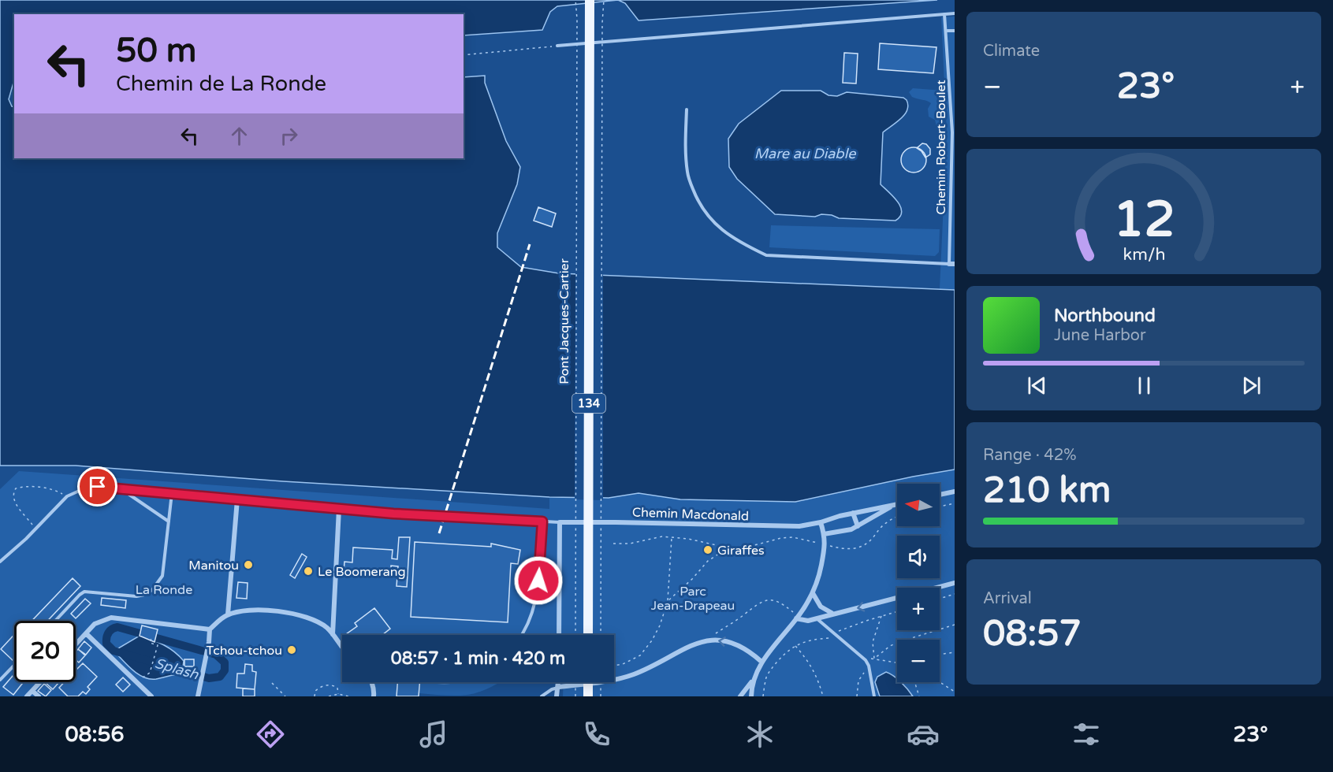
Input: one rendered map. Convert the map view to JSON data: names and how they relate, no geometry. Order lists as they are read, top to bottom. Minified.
{"streets":{"main road":["Pont Jacques-Cartier","134"],"street":["Chemin Macdonald"],"lane":["Chemin Robert-Boulet"]},"water":["Mare au Diable","Splash"],"parks":["La Ronde","Parc Jean-Drapeau"],"places":["Giraffes","Manitou","Le Boomerang","Tchou-tchou"],"north":"left","page":{"tile":["Climate",["Range · 42%","210 km"],["Arrival","08:57"]],"turn":["50 m","Chemin de La Ronde"],"heat":["−","23°","+"],"song":["Northbound","June Harbor"],"map_buttons":["+","−"],"limit":"20","trip":"08:57 · 1 min · 420 m","tabs":["08:56","23°"],"gauge":["12","km/h"]}}
